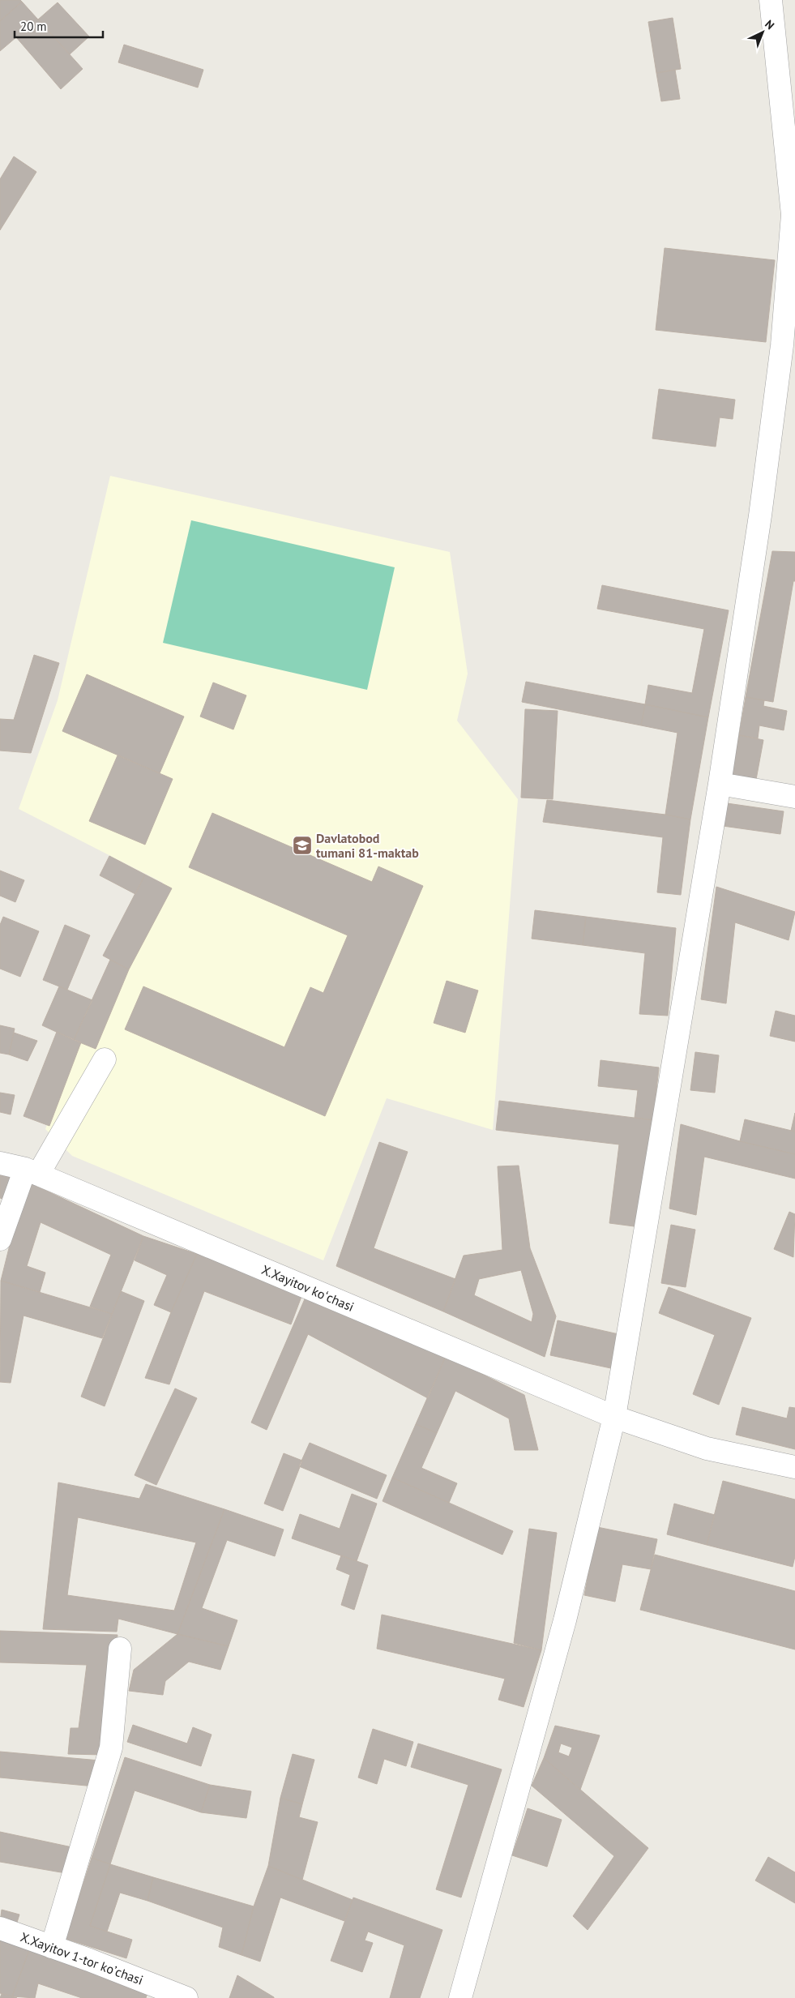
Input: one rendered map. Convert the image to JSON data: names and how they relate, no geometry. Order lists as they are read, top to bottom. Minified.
{"streets":{"street":["X.Xayitov koʻchasi","X.Xayitov 1-tor koʼchasi"]},"places":{"school or university":["Davlatobod tumani 81-maktab"]},"scale_bar":"20 m","north":"top right"}
